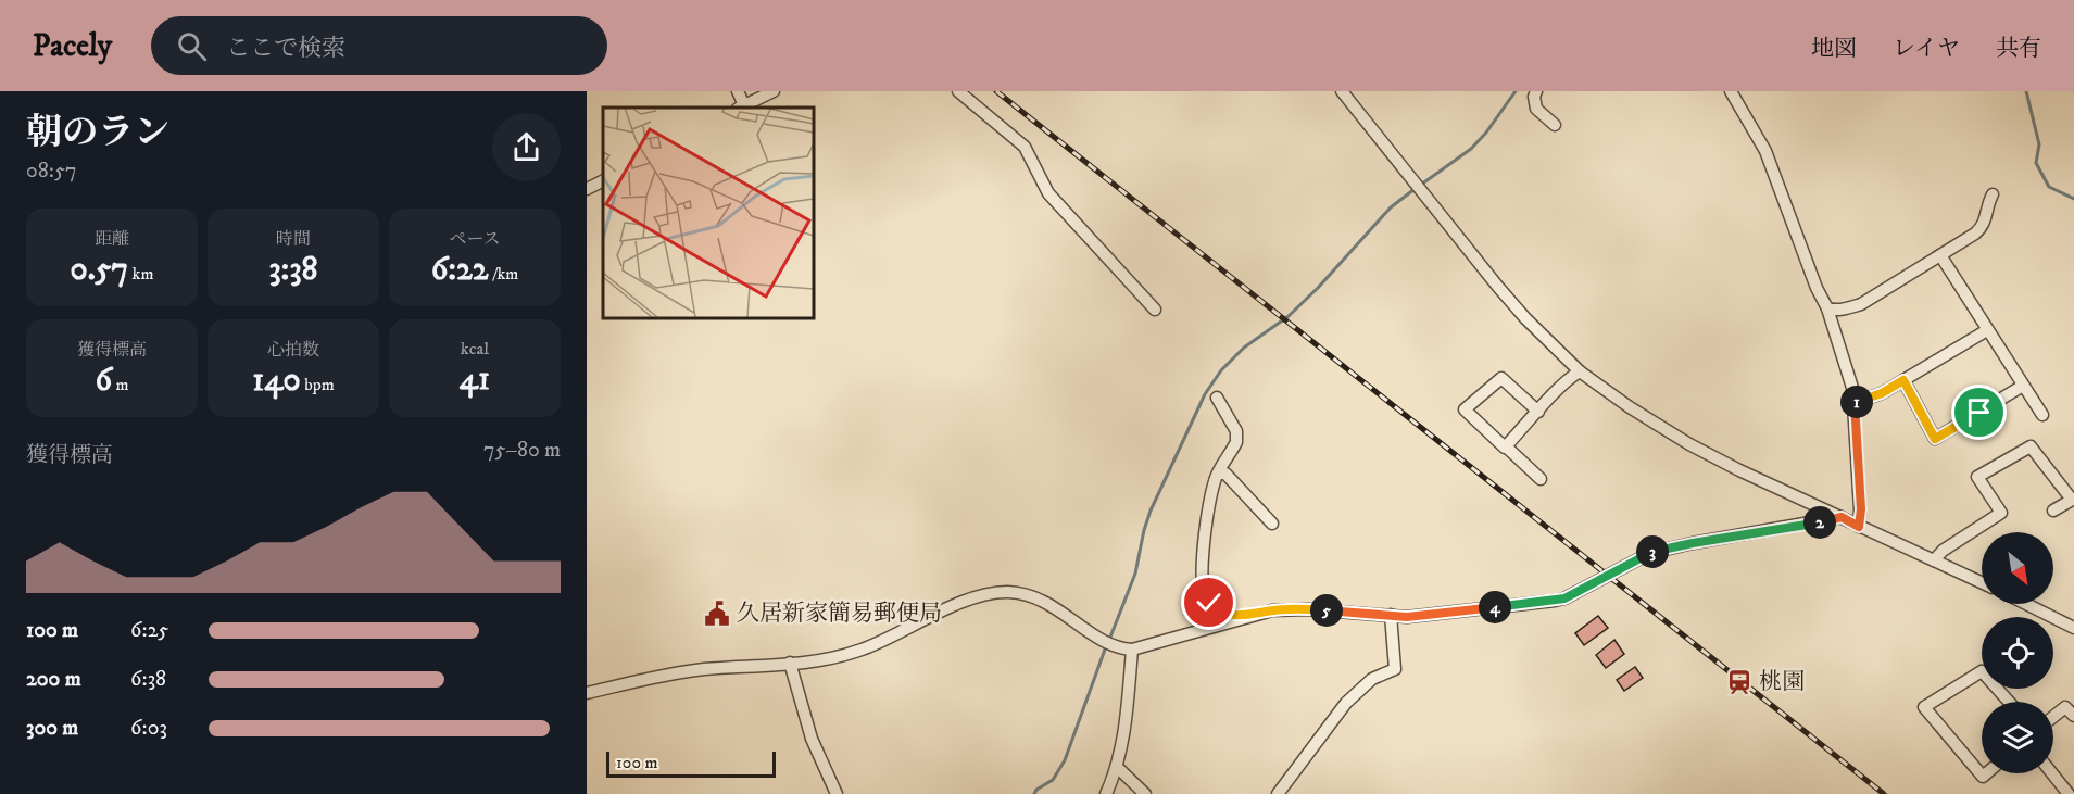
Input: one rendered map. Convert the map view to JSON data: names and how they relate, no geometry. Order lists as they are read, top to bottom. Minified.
{"places":{"public building":["久居新家簡易郵便局"],"station":["桃園"]},"scale_bar":"100 m","north":"bottom right","page":{"header":"Pacely","search":"ここで検索","nav":["地図","レイヤ","共有"],"heading":["朝のラン","08:57"],"stats":[["距離","0.57 km"],["時間","3:38"],["ペース","6:22 /km"],["獲得標高","6 m"],["心拍数","140 bpm"],["kcal","41"]],"pins":["1","2","3","4","5"],"chart":["獲得標高","75–80 m"],"list":[{"name":"100 m","note":"6:25"},{"name":"200 m","note":"6:38"},{"name":"300 m","note":"6:03"}],"scale":"100 m"}}
